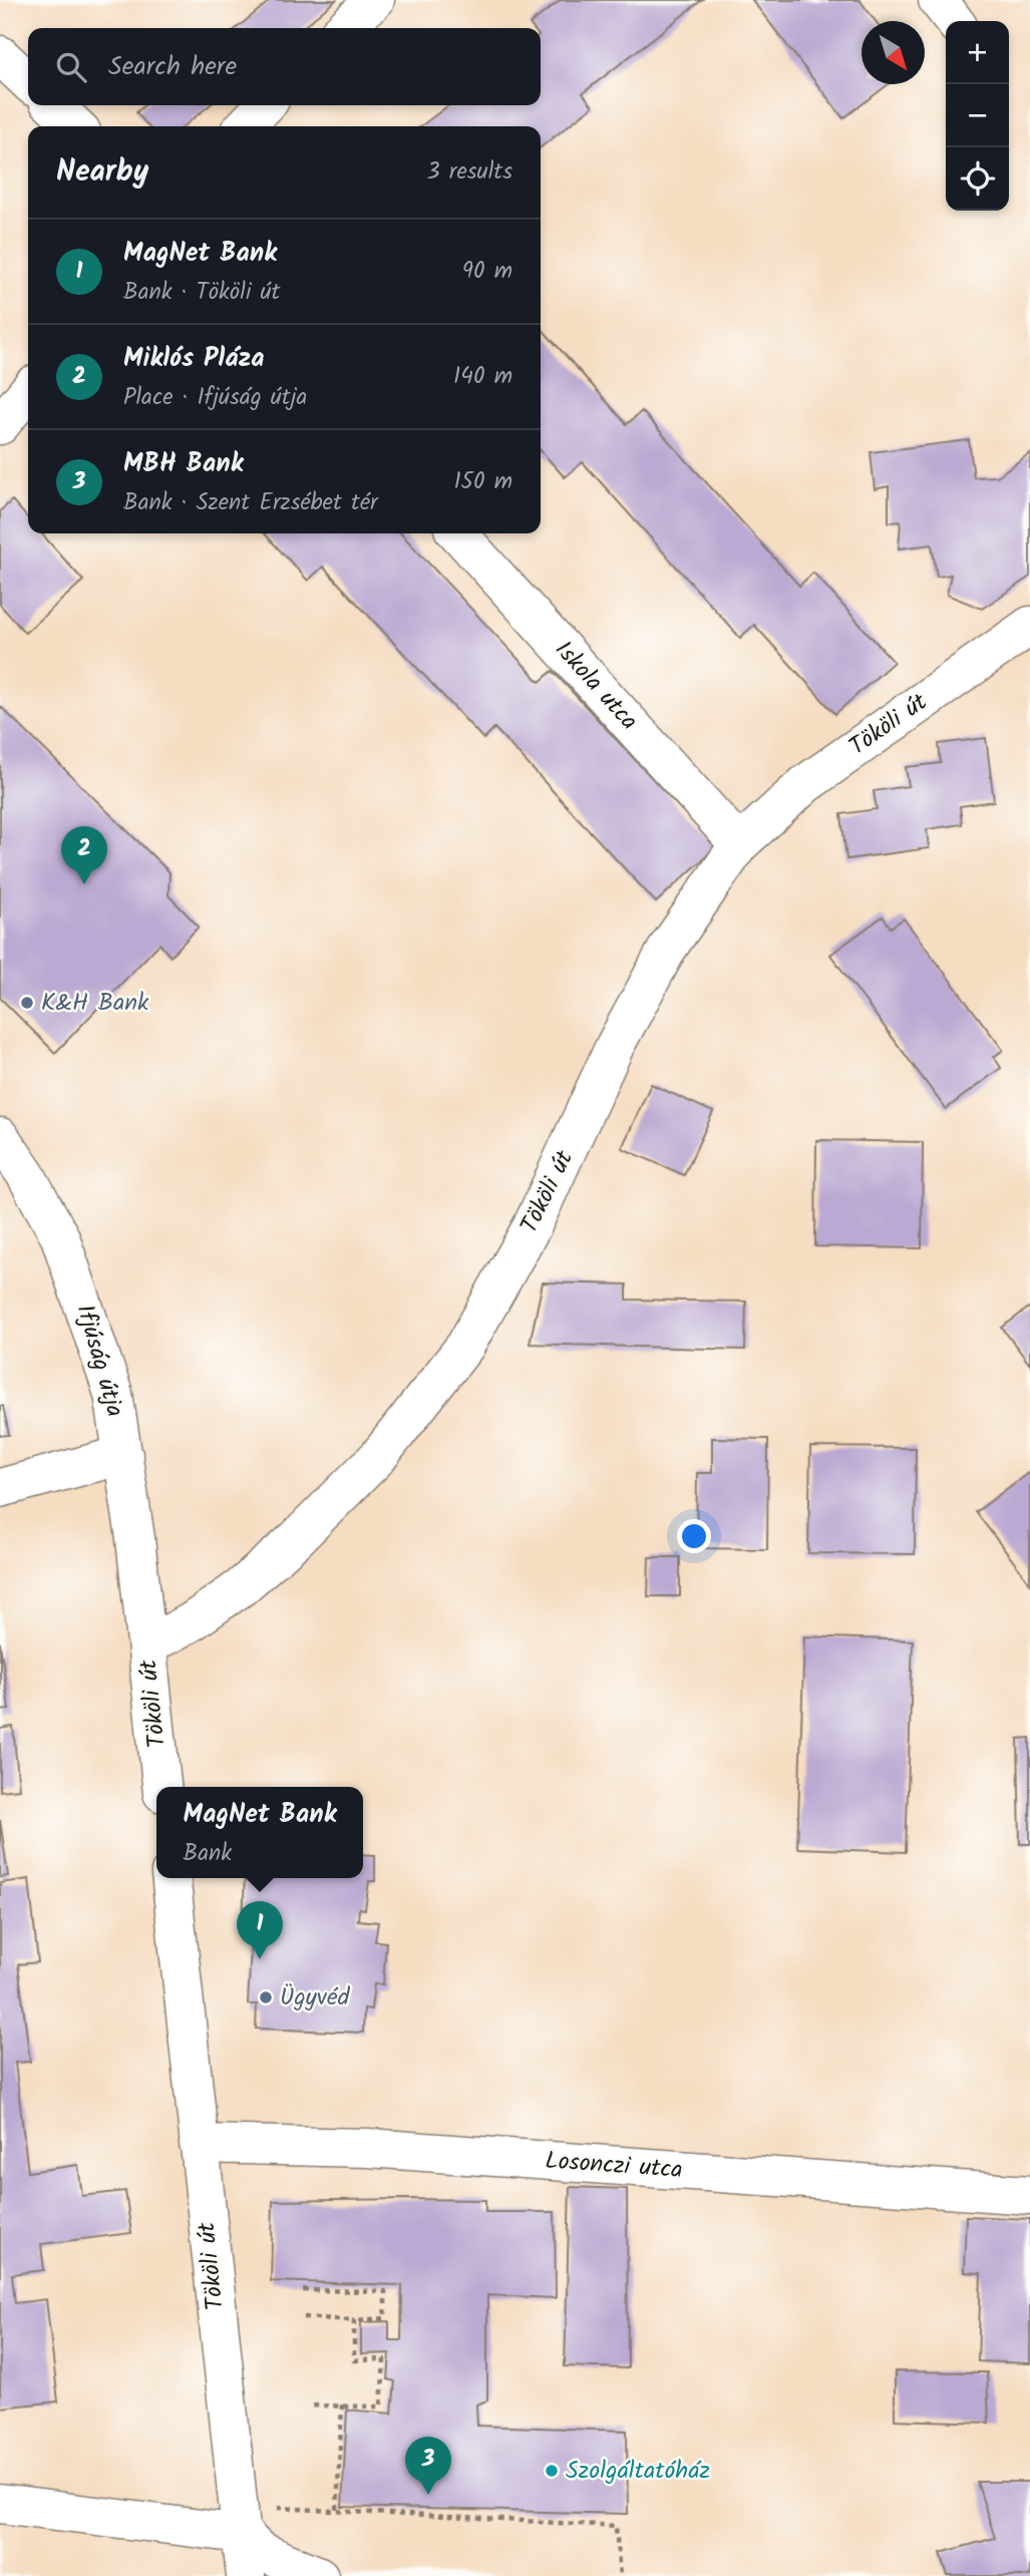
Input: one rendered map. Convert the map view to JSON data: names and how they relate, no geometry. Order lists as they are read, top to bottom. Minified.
{"streets":{"street":["Iskola utca","Tököli út","Ifjúság útja","Losonczi utca"]},"crossings":[["Iskola utca","Tököli út"],["Tököli út","Ifjúság útja"],["Tököli út","Losonczi utca"]],"places":["K&H Bank","Ügyvéd","Szolgáltatóház"],"north":"bottom right","page":{"map_buttons":["+","−"],"search":"Search here","heading":["Nearby","3 results"],"list":[{"mark":"1","name":"MagNet Bank","note":"Bank · Tököli út","value":"90 m"},{"mark":"2","name":"Miklós Pláza","note":"Place · Ifjúság útja","value":"140 m"},{"mark":"3","name":"MBH Bank","note":"Bank · Szent Erzsébet tér","value":"150 m"}],"pins":["2","1","3"],"popup":["MagNet Bank","Bank"]}}
